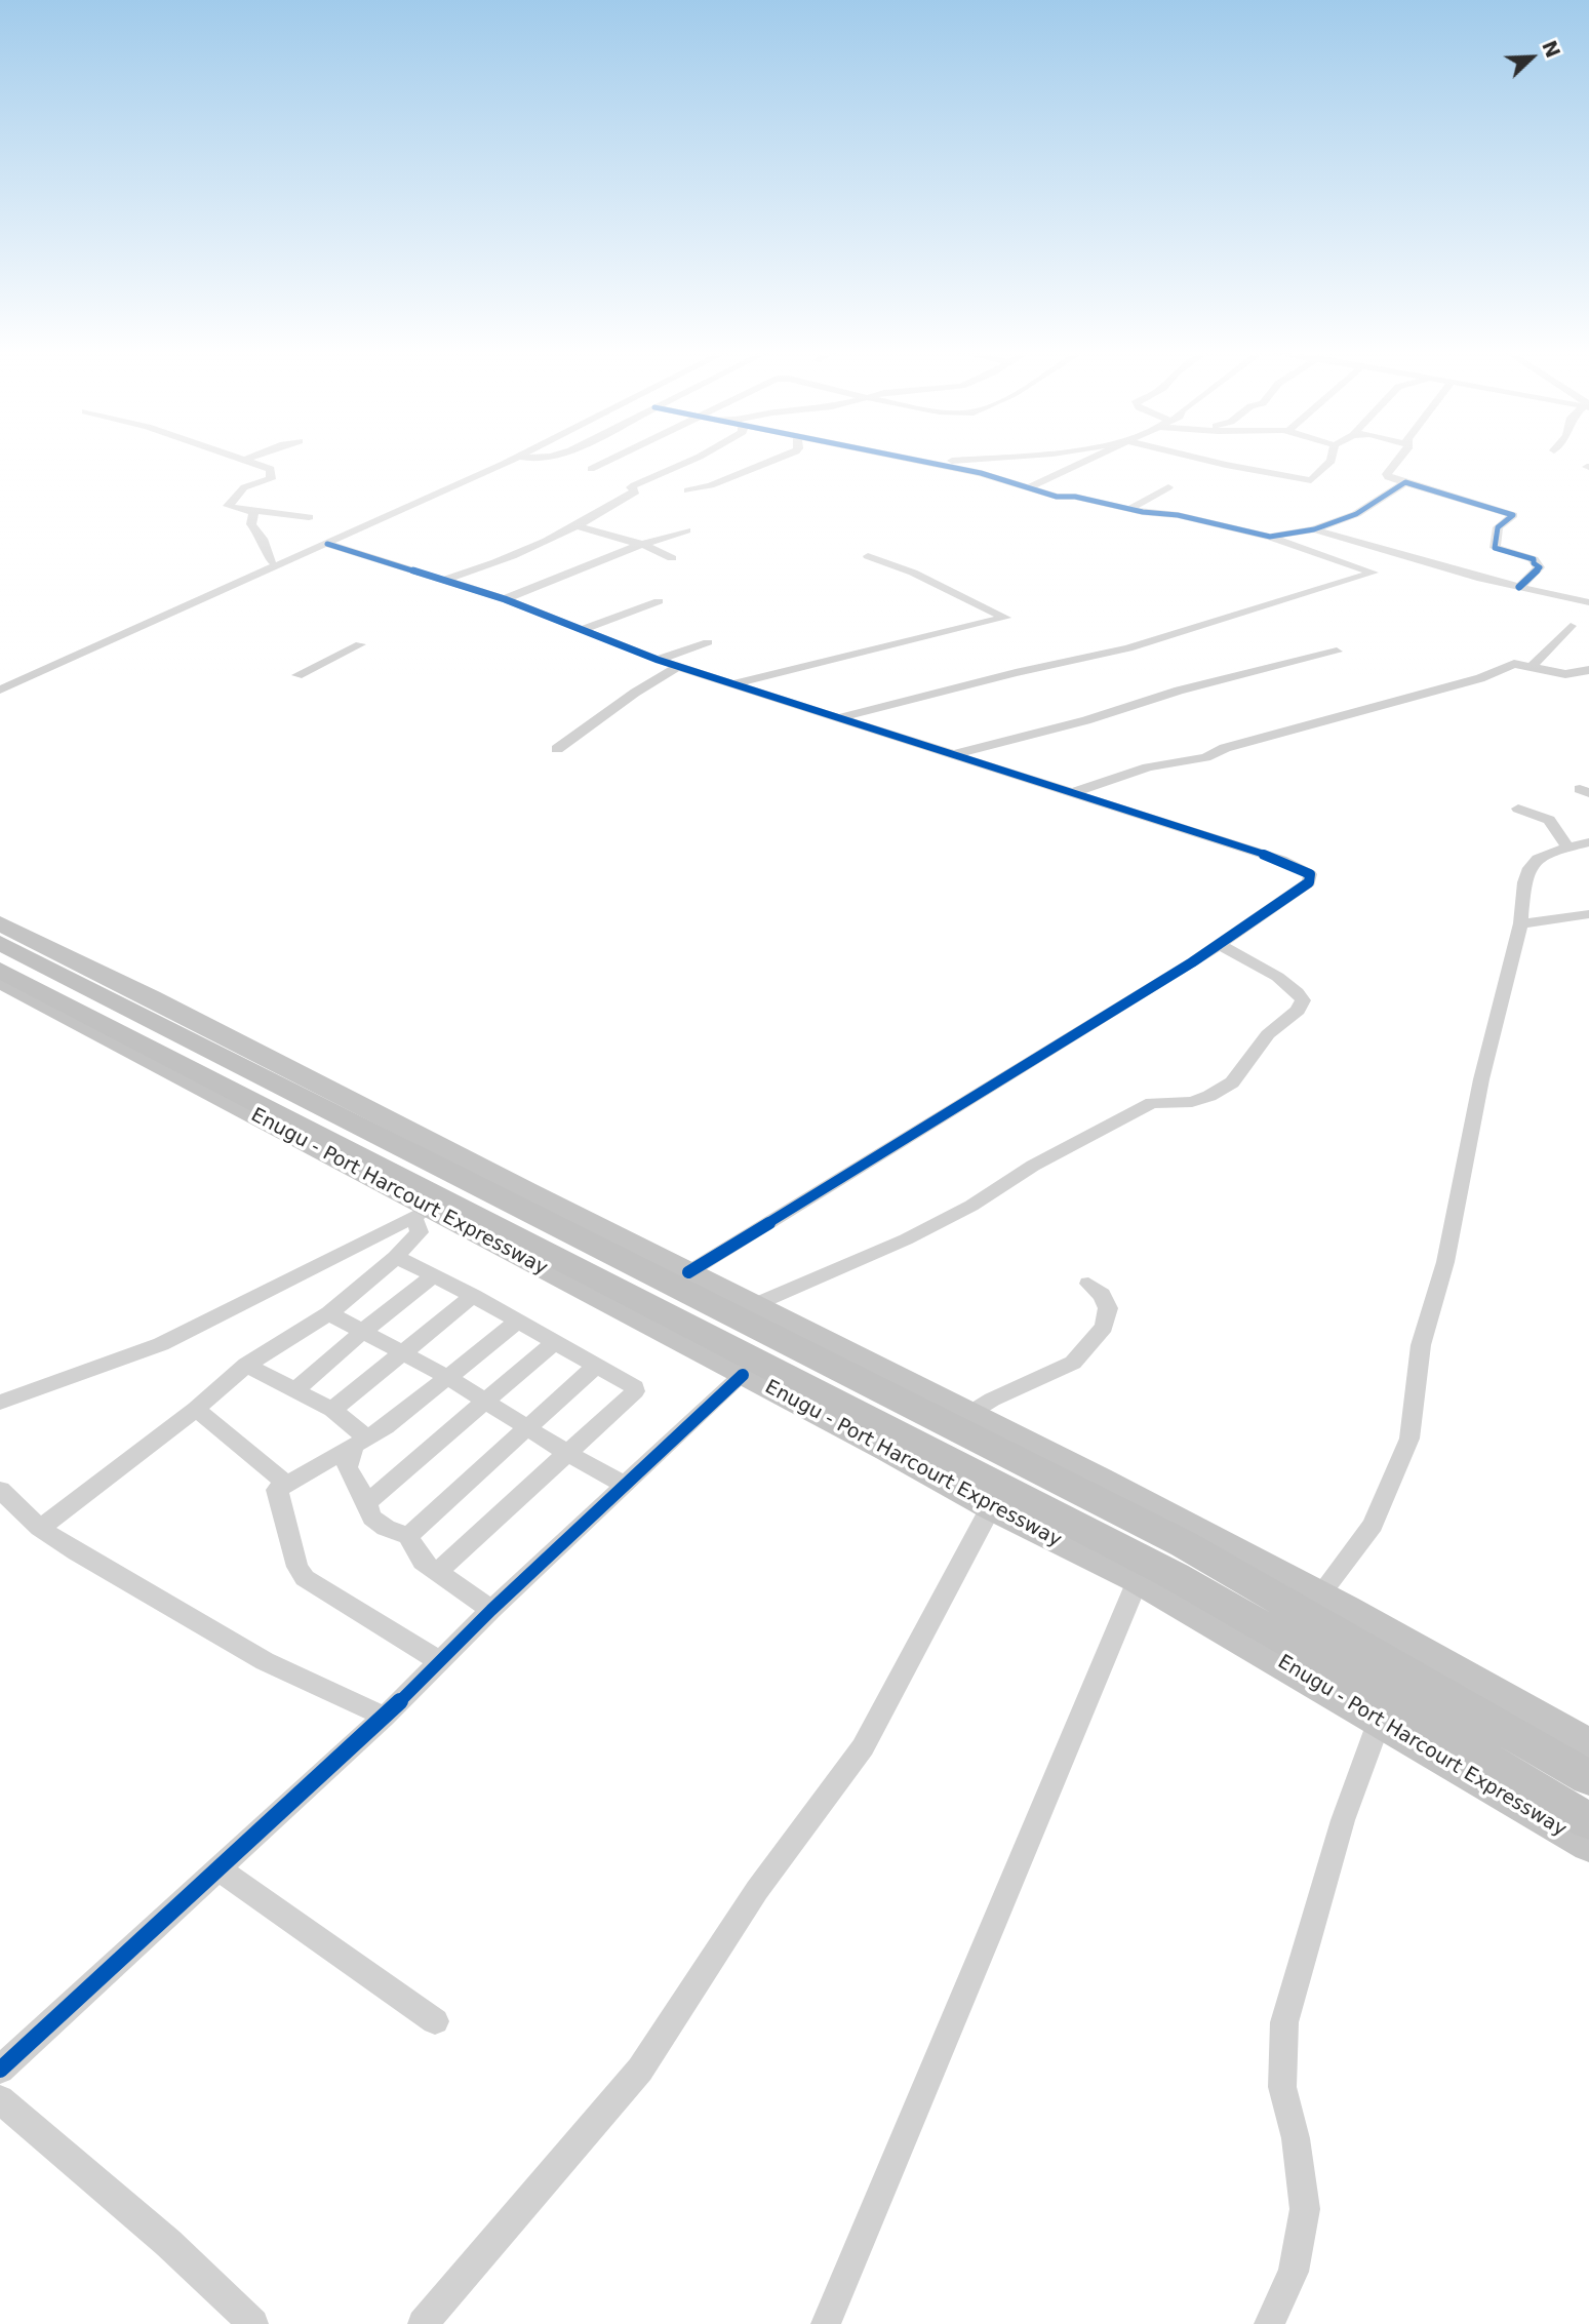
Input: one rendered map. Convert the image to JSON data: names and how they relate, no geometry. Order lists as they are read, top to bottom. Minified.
{"streets":{"highway":["Enugu - Port Harcourt Expressway"]},"north":"top right"}
